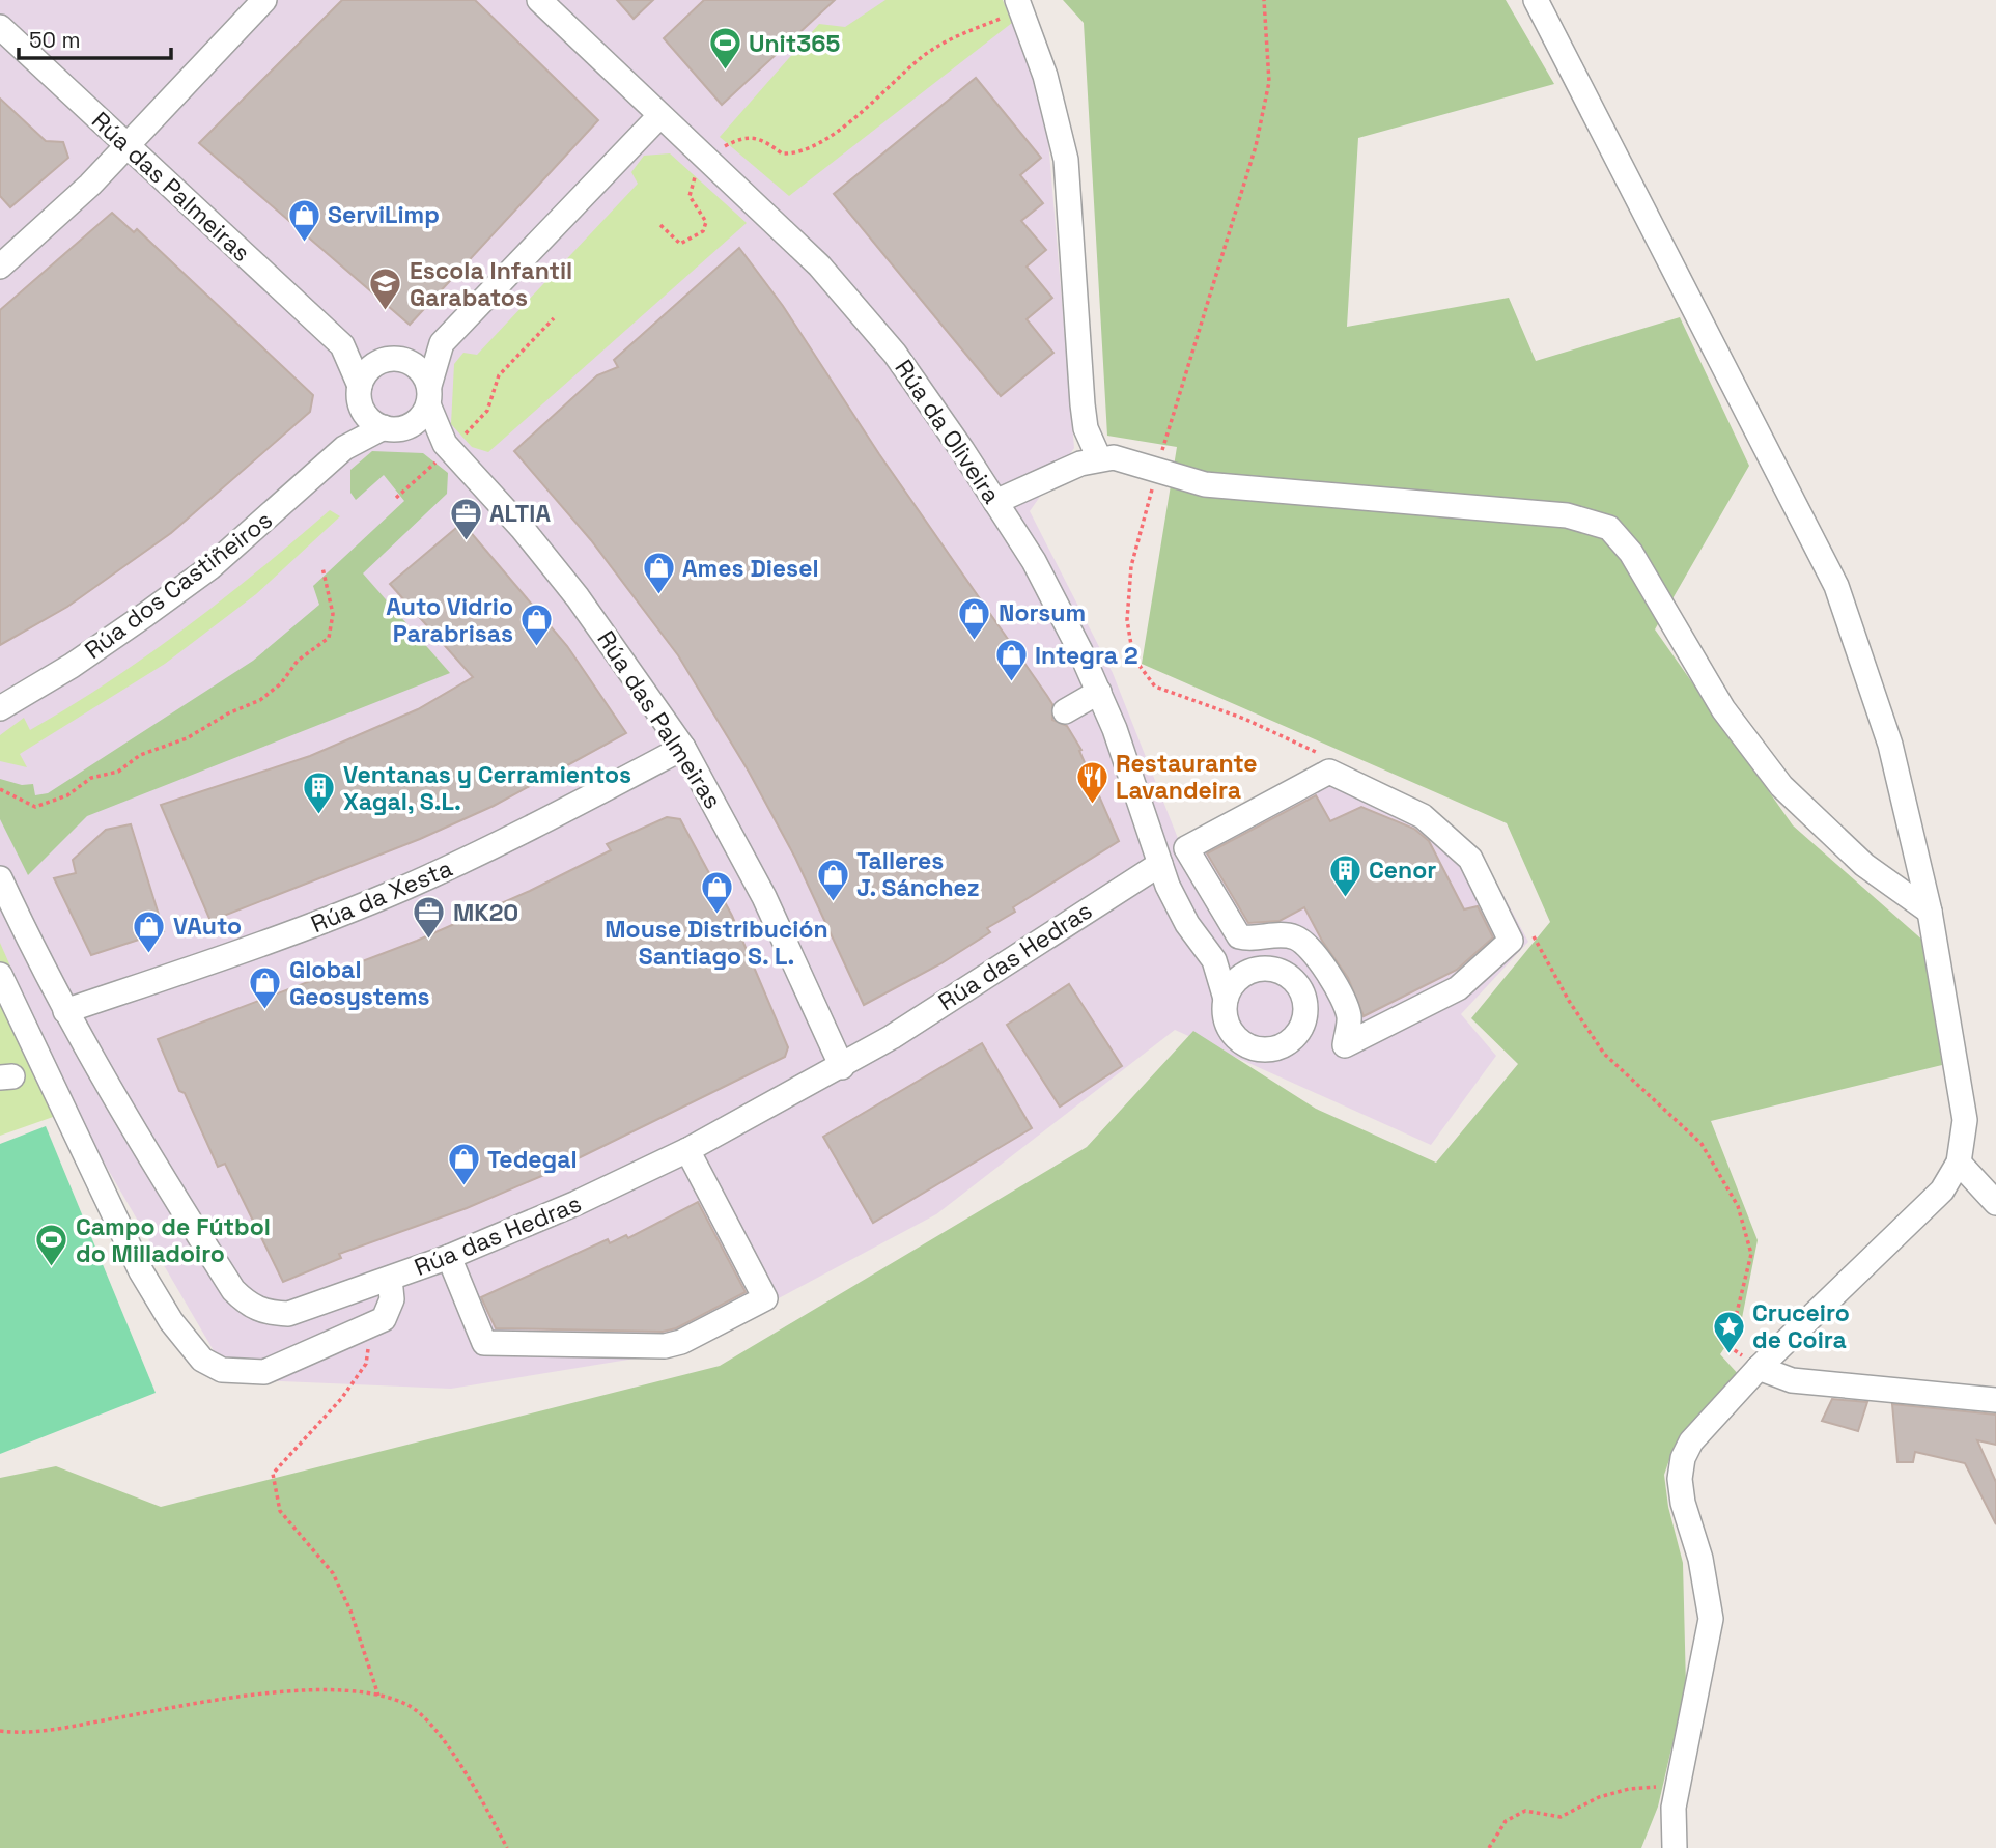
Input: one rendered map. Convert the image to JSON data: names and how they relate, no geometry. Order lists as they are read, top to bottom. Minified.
{"streets":{"street":["Rúa das Palmeiras","Rúa da Oliveira","Rúa dos Castiñeiros","Rúa da Xesta","Rúa das Hedras"]},"crossings":[["Rúa das Palmeiras","Rúa dos Castiñeiros"],["Rúa das Palmeiras","Rúa da Xesta"],["Rúa das Palmeiras","Rúa das Hedras"],["Rúa da Oliveira","Rúa das Hedras"],["Rúa da Xesta","Rúa das Hedras"]],"places":{"sports":["Unit365","Campo de Fútbol do Milladoiro"],"shop":["ServiLimp","Ames Diesel","Norsum","Auto Vidrio Parabrisas","Integra 2","Talleres J. Sánchez","Mouse Distribución Santiago S. L.","VAuto","Global Geosystems","Tedegal"],"school or university":["Escola Infantil Garabatos"],"office":["ALTIA","MK20"],"restaurant":["Restaurante Lavandeira"],"building":["Ventanas y Cerramientos Xagal, S.L.","Cenor"],"place":["Cruceiro de Coira"]},"scale_bar":"50 m"}
